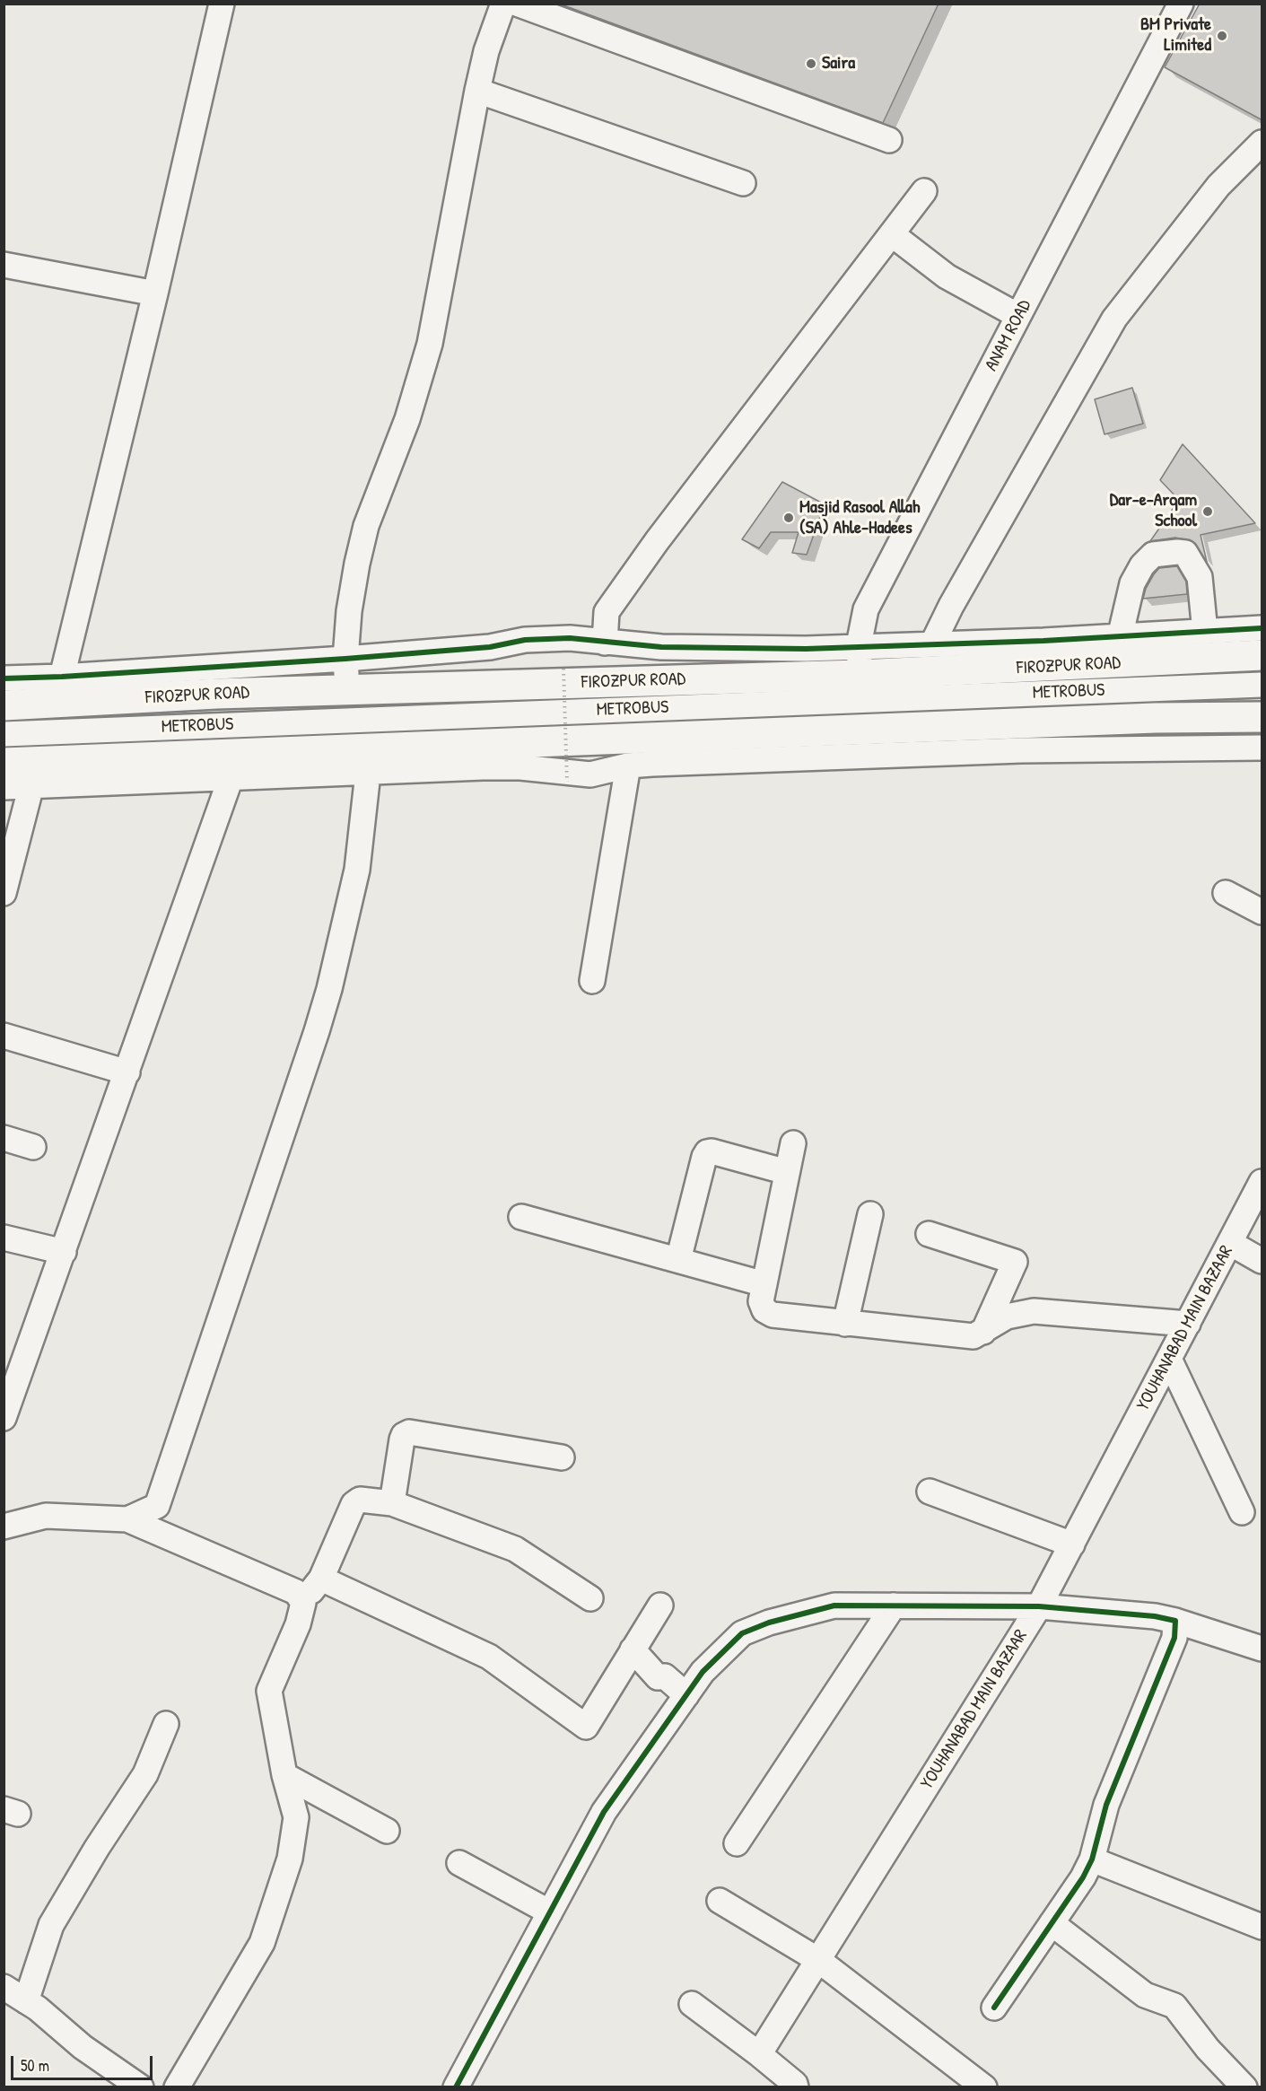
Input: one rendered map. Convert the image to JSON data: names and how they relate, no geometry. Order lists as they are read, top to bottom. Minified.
{"streets":{"main road":["FIROZPUR ROAD"],"street":["ANAM ROAD","METROBUS","YOUHANABAD MAIN BAZAAR"]},"crossings":[["ANAM ROAD","FIROZPUR ROAD"]],"places":["BM Private Limited","Saira","Dar-e-Arqam School","Masjid Rasool Allah (SA) Ahle-Hadees"],"scale_bar":"50 m"}
